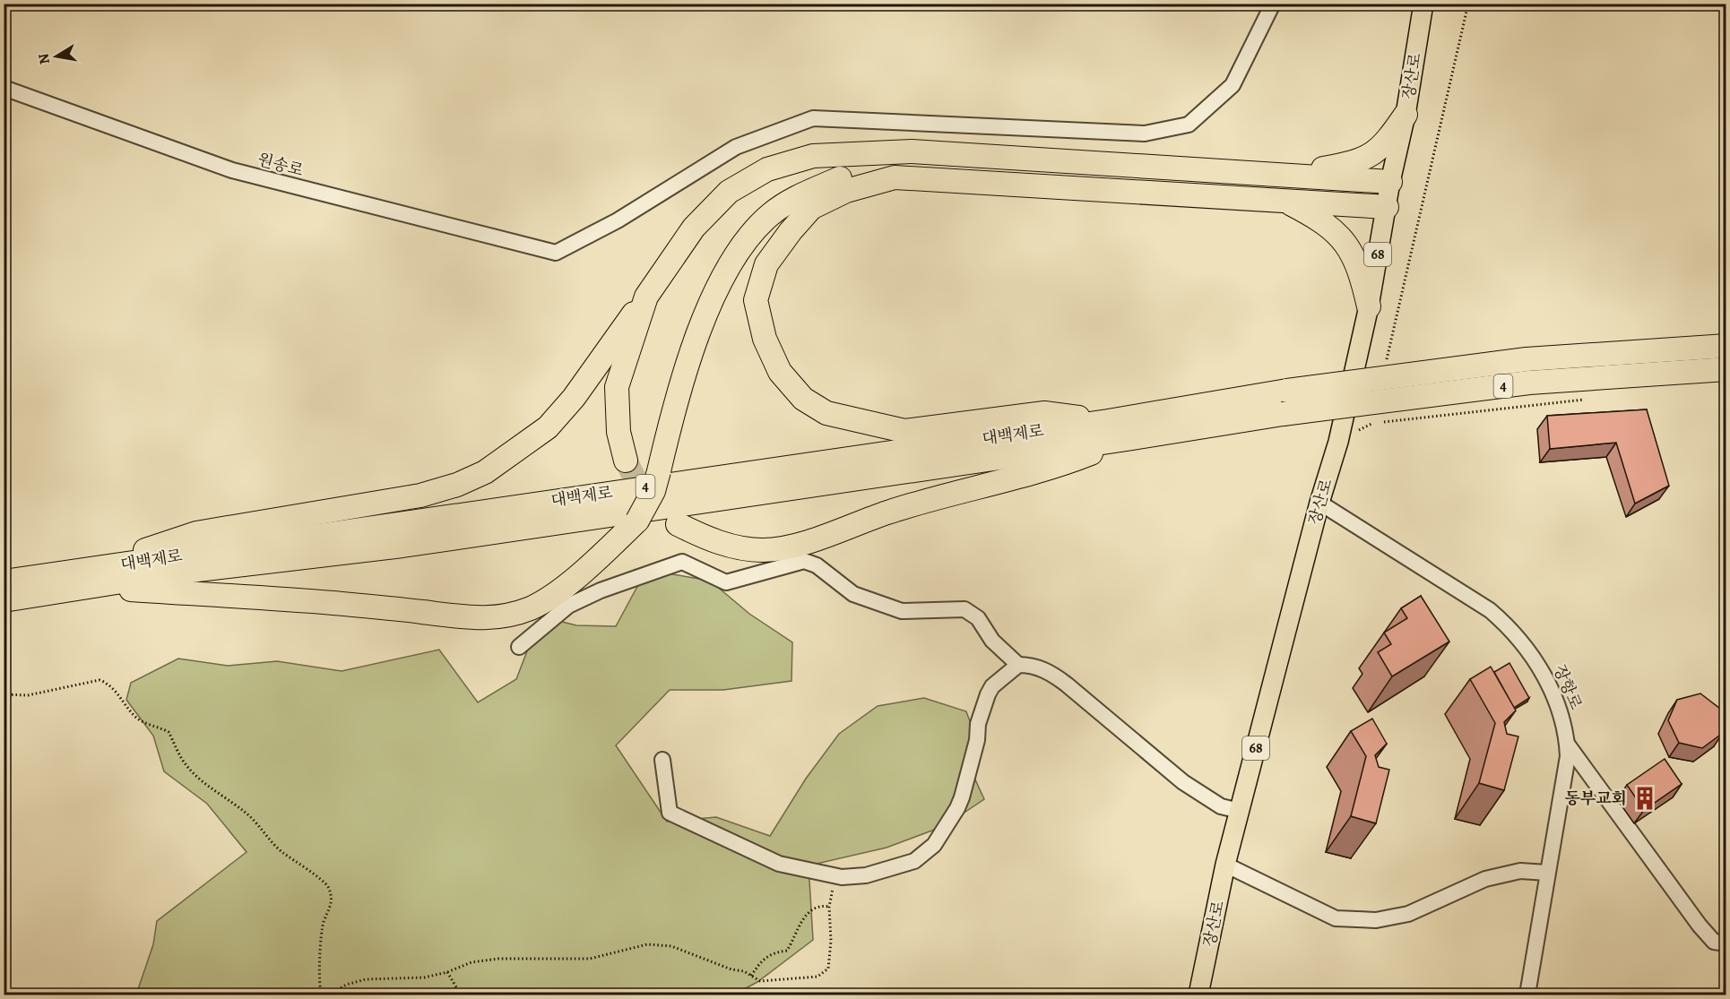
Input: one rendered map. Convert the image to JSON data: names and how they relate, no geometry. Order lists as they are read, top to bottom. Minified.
{"streets":{"highway":["4","대백제로"],"main road":["장산로","68"],"street":["원송로","장항로"]},"crossings":[["장산로","장항로"]],"places":{"building":["동부교회"]},"north":"left"}
